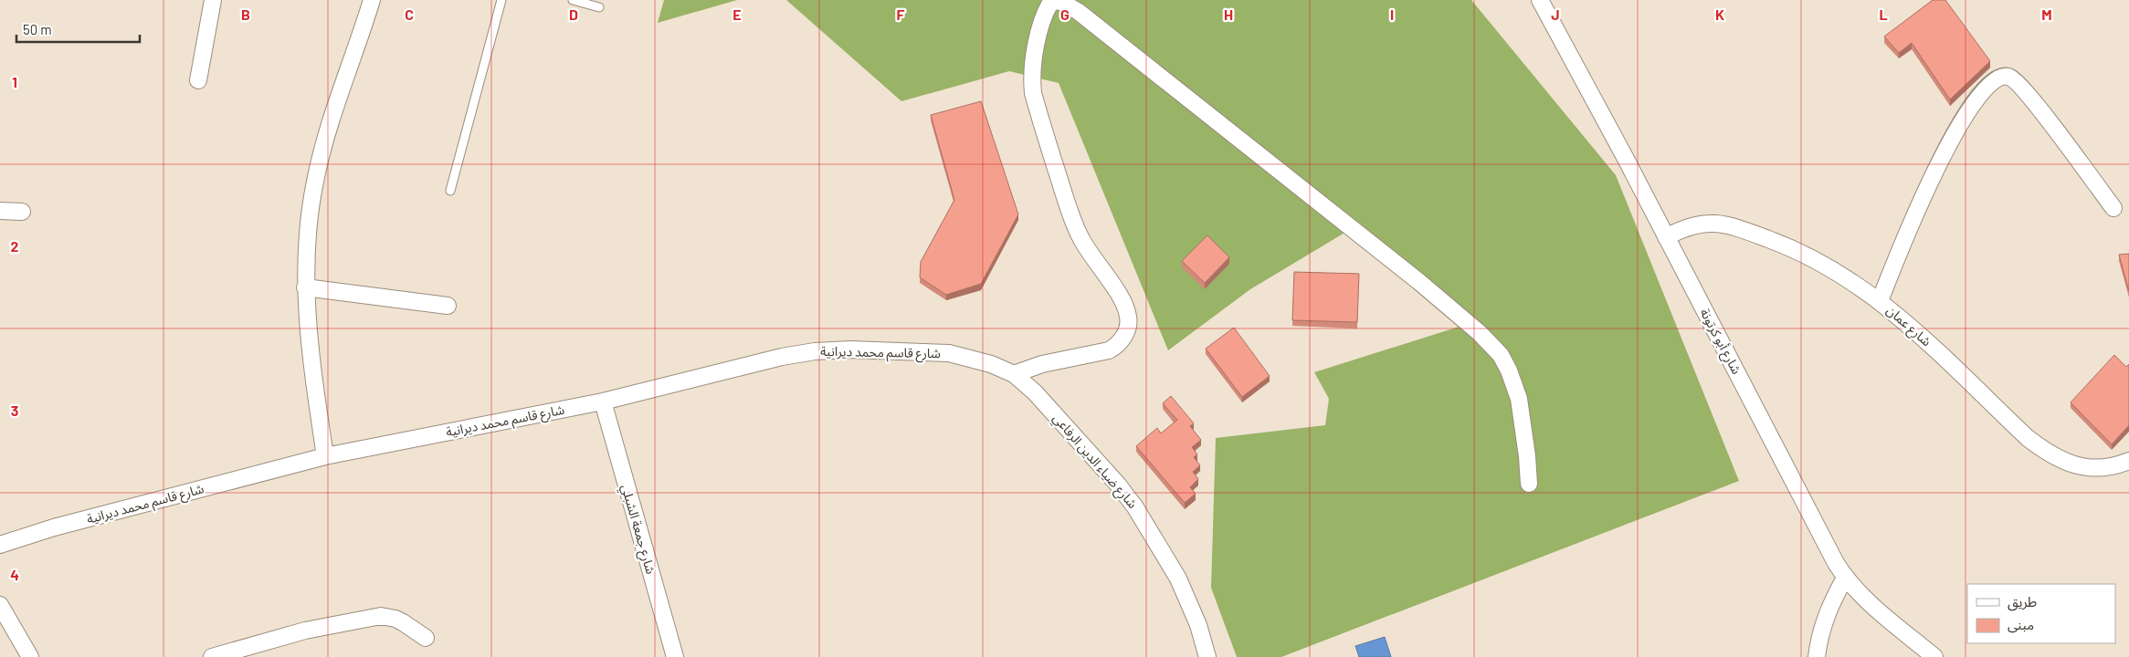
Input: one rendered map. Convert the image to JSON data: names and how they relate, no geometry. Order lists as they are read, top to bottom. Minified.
{"streets":{"street":["شارع عمان","شارع أبو كرتونة","شارع قاسم محمد ديرانية","شارع ضياء الدين الرفاعي","شارع جمعة الشبلي"]},"crossings":[["شارع عمان","شارع أبو كرتونة"],["شارع قاسم محمد ديرانية","شارع ضياء الدين الرفاعي"],["شارع قاسم محمد ديرانية","شارع جمعة الشبلي"]],"legend":["طريق","مبنى"],"scale_bar":"50 m","grid":{"columns":["B","C","D","E","F","G","H","I","J","K","L","M"],"rows":["1","2","3","4"]}}
